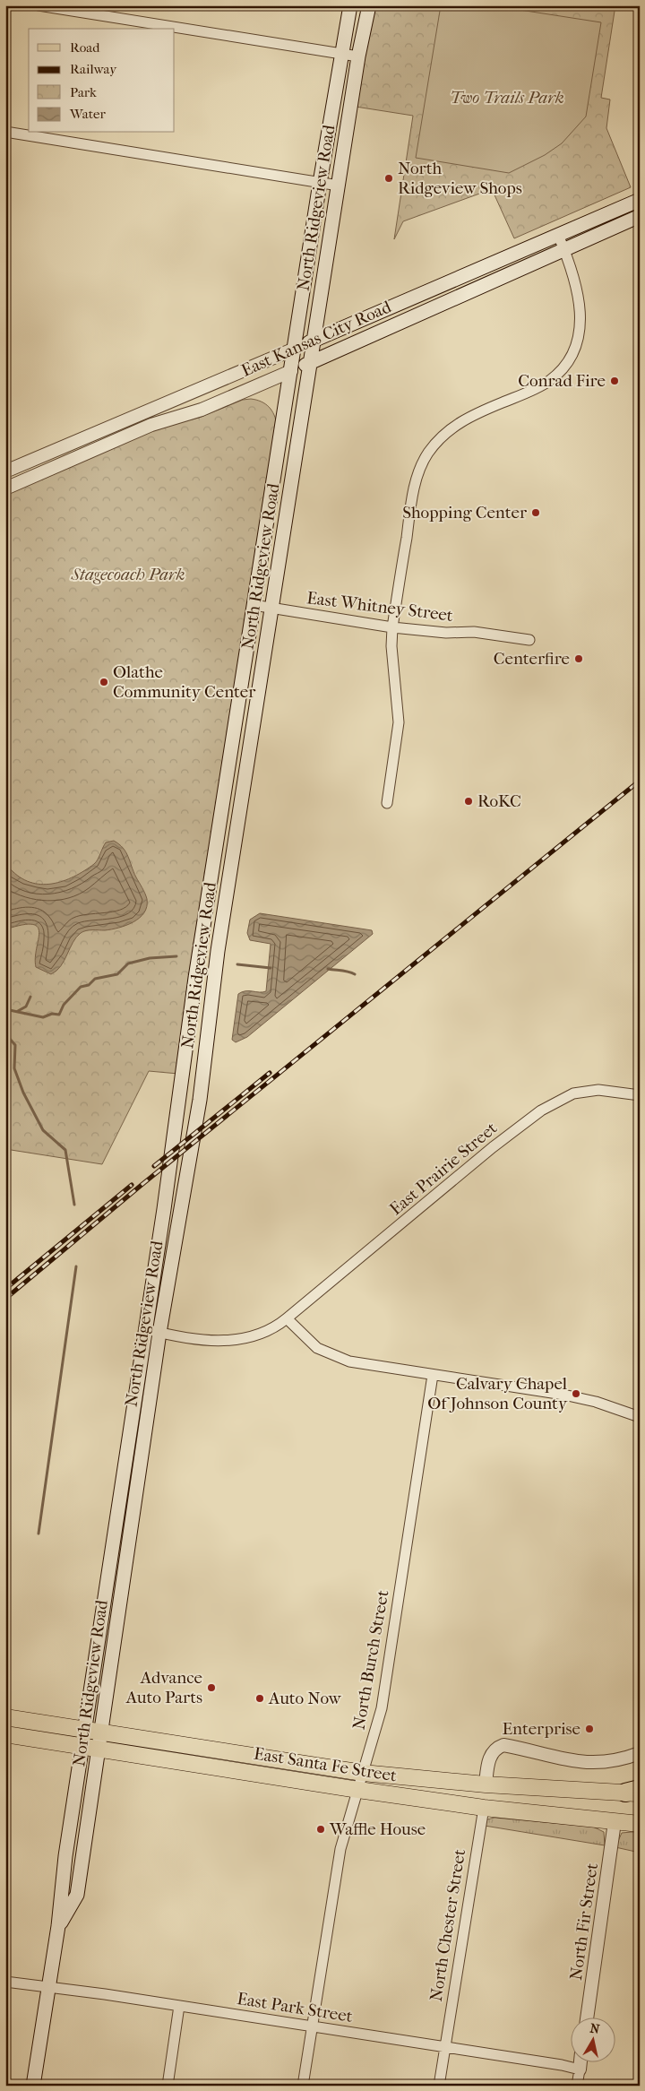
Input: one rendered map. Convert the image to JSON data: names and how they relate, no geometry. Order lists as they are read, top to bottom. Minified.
{"streets":{"main road":["North Ridgeview Road","East Kansas City Road","East Santa Fe Street"],"street":["East Whitney Street","East Prairie Street","North Burch Street","North Fir Street","North Chester Street","East Park Street"]},"crossings":[["North Ridgeview Road","East Kansas City Road"],["North Ridgeview Road","East Whitney Street"],["North Ridgeview Road","East Prairie Street"],["North Ridgeview Road","East Santa Fe Street"],["North Ridgeview Road","East Park Street"],["North Burch Street","East Santa Fe Street"],["North Burch Street","East Park Street"],["East Santa Fe Street","North Fir Street"],["East Santa Fe Street","North Chester Street"],["North Chester Street","East Park Street"]],"parks":["Two Trails Park","Stagecoach Park"],"places":["North Ridgeview Shops","Conrad Fire","Shopping Center","Centerfire","Olathe Community Center","RoKC","Calvary Chapel Of Johnson County","Advance Auto Parts","Auto Now","Enterprise","Waffle House"],"legend":["Road","Railway","Park","Water"],"north":"top"}
